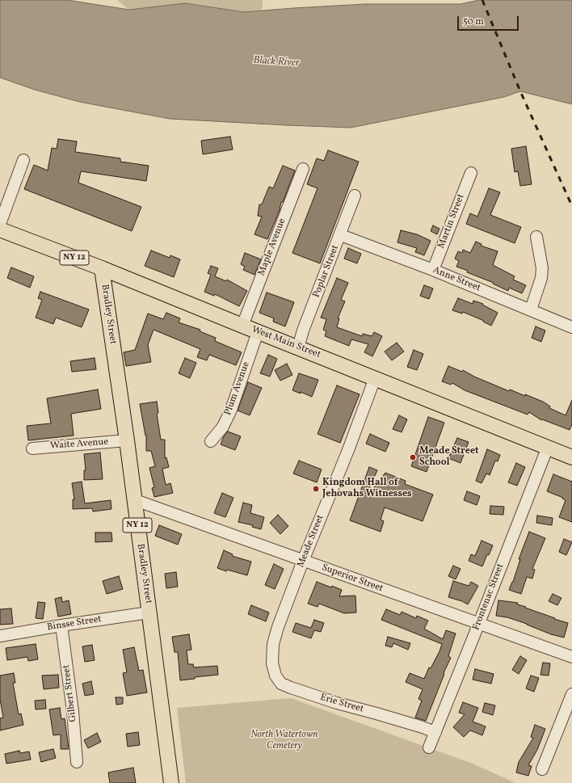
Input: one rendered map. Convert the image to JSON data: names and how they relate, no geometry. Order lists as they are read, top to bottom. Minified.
{"streets":{"main road":["NY 12","Bradley Street","West Main Street"],"street":["Martin Street","Maple Avenue","Poplar Street","Anne Street","Plum Avenue","Waite Avenue","Meade Street","Superior Street","Frontenac Street","Binsse Street","Gilbert Street","Erie Street"]},"crossings":[["Martin Street","Anne Street"],["Maple Avenue","West Main Street"],["Poplar Street","Anne Street"],["Poplar Street","West Main Street"],["Bradley Street","West Main Street"],["Bradley Street","Waite Avenue"],["Bradley Street","Superior Street"],["Bradley Street","Binsse Street"],["West Main Street","Plum Avenue"],["West Main Street","Meade Street"],["West Main Street","Frontenac Street"],["Meade Street","Superior Street"],["Meade Street","Erie Street"],["Superior Street","Frontenac Street"],["Frontenac Street","Erie Street"],["Binsse Street","Gilbert Street"]],"water":["Black River"],"parks":["North Watertown Cemetery"],"places":["Meade Street School","Kingdom Hall of Jehovahs Witnesses"],"scale_bar":"50 m"}
